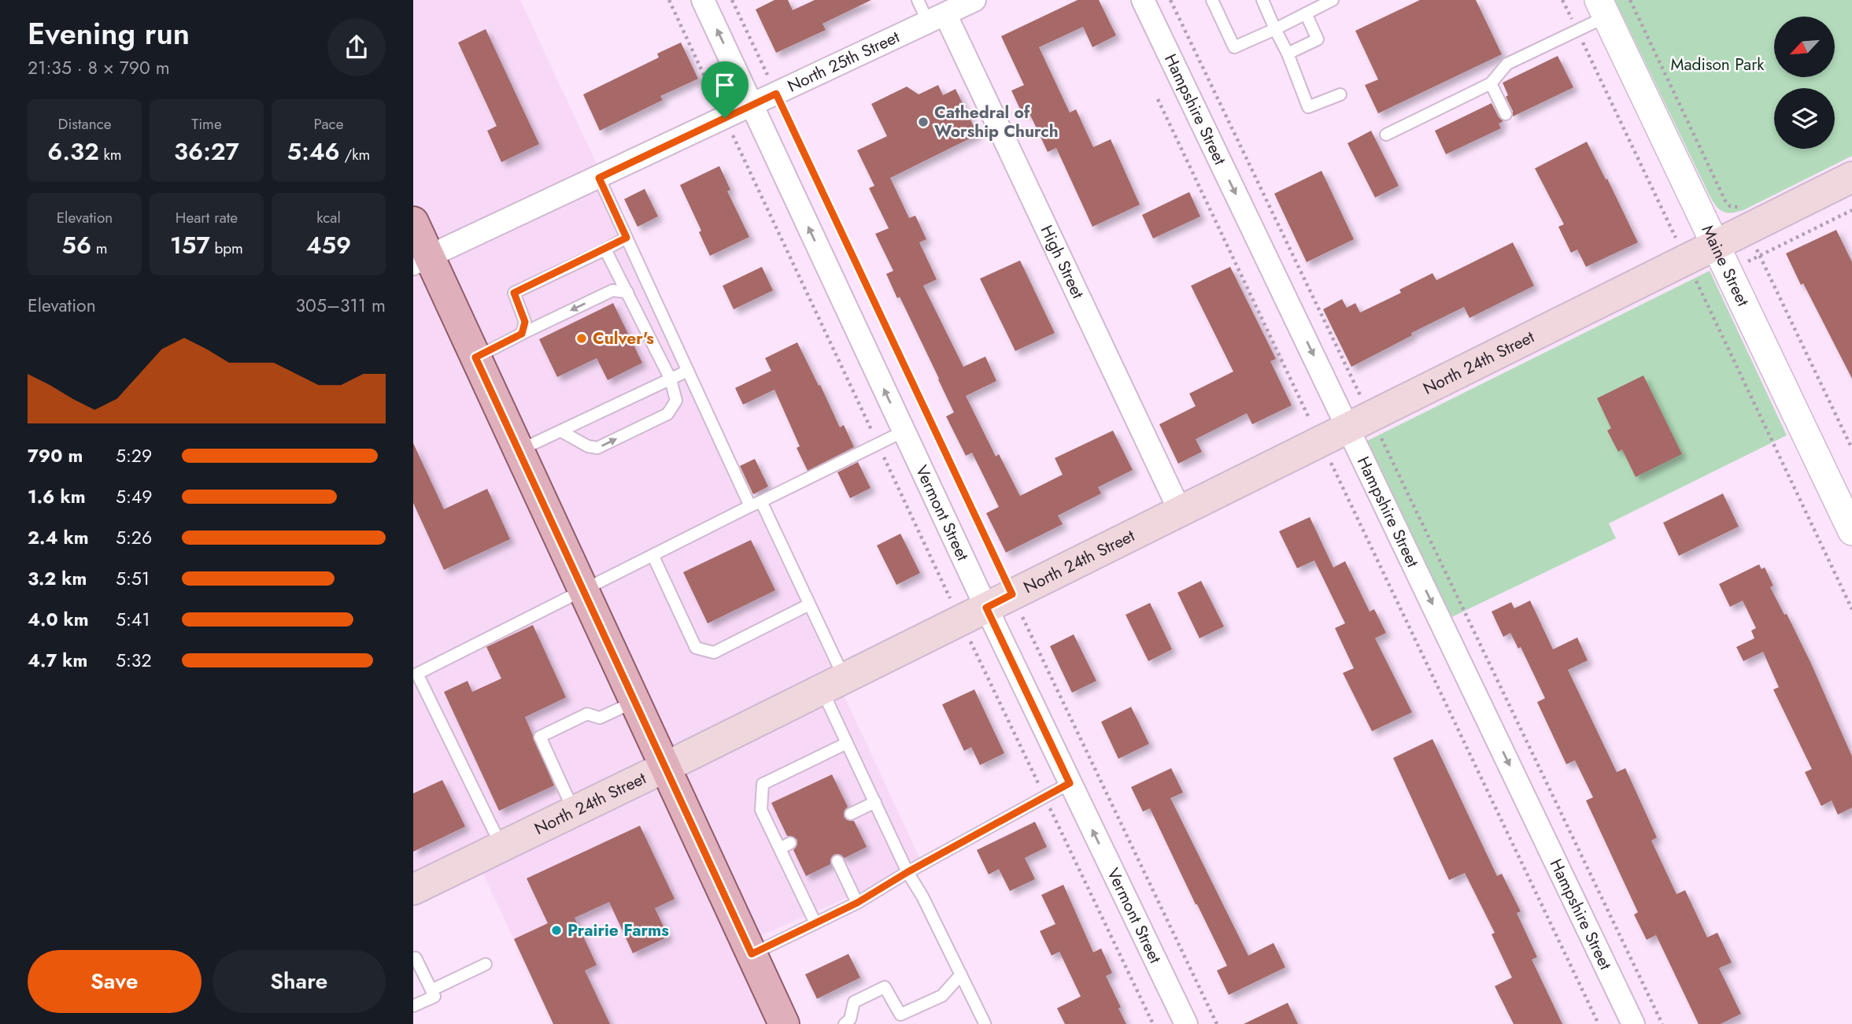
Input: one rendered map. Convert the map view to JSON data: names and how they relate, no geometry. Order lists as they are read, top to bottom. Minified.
{"streets":{"main road":["North 24th Street"],"street":["North 25th Street","Hampshire Street","High Street","Maine Street","Vermont Street"]},"crossings":[["North 25th Street","High Street"],["North 25th Street","Vermont Street"],["Hampshire Street","North 24th Street"],["High Street","North 24th Street"],["Maine Street","North 24th Street"],["North 24th Street","Vermont Street"]],"one_way":["Hampshire Street","Vermont Street"],"parks":["Madison Park"],"places":["Cathedral of Worship Church","Culver's","Prairie Farms"],"north":"bottom left","page":{"heading":["Evening run","21:35 · 8 × 790 m"],"stats":[["Distance","6.32 km"],["Time","36:27"],["Pace","5:46 /km"],["Elevation","56 m"],["Heart rate","157 bpm"],["kcal","459"]],"chart":["Elevation","305–311 m"],"list":[{"name":"790 m","note":"5:29"},{"name":"1.6 km","note":"5:49"},{"name":"2.4 km","note":"5:26"},{"name":"3.2 km","note":"5:51"},{"name":"4.0 km","note":"5:41"},{"name":"4.7 km","note":"5:32"}],"buttons":["Save","Share"]}}
